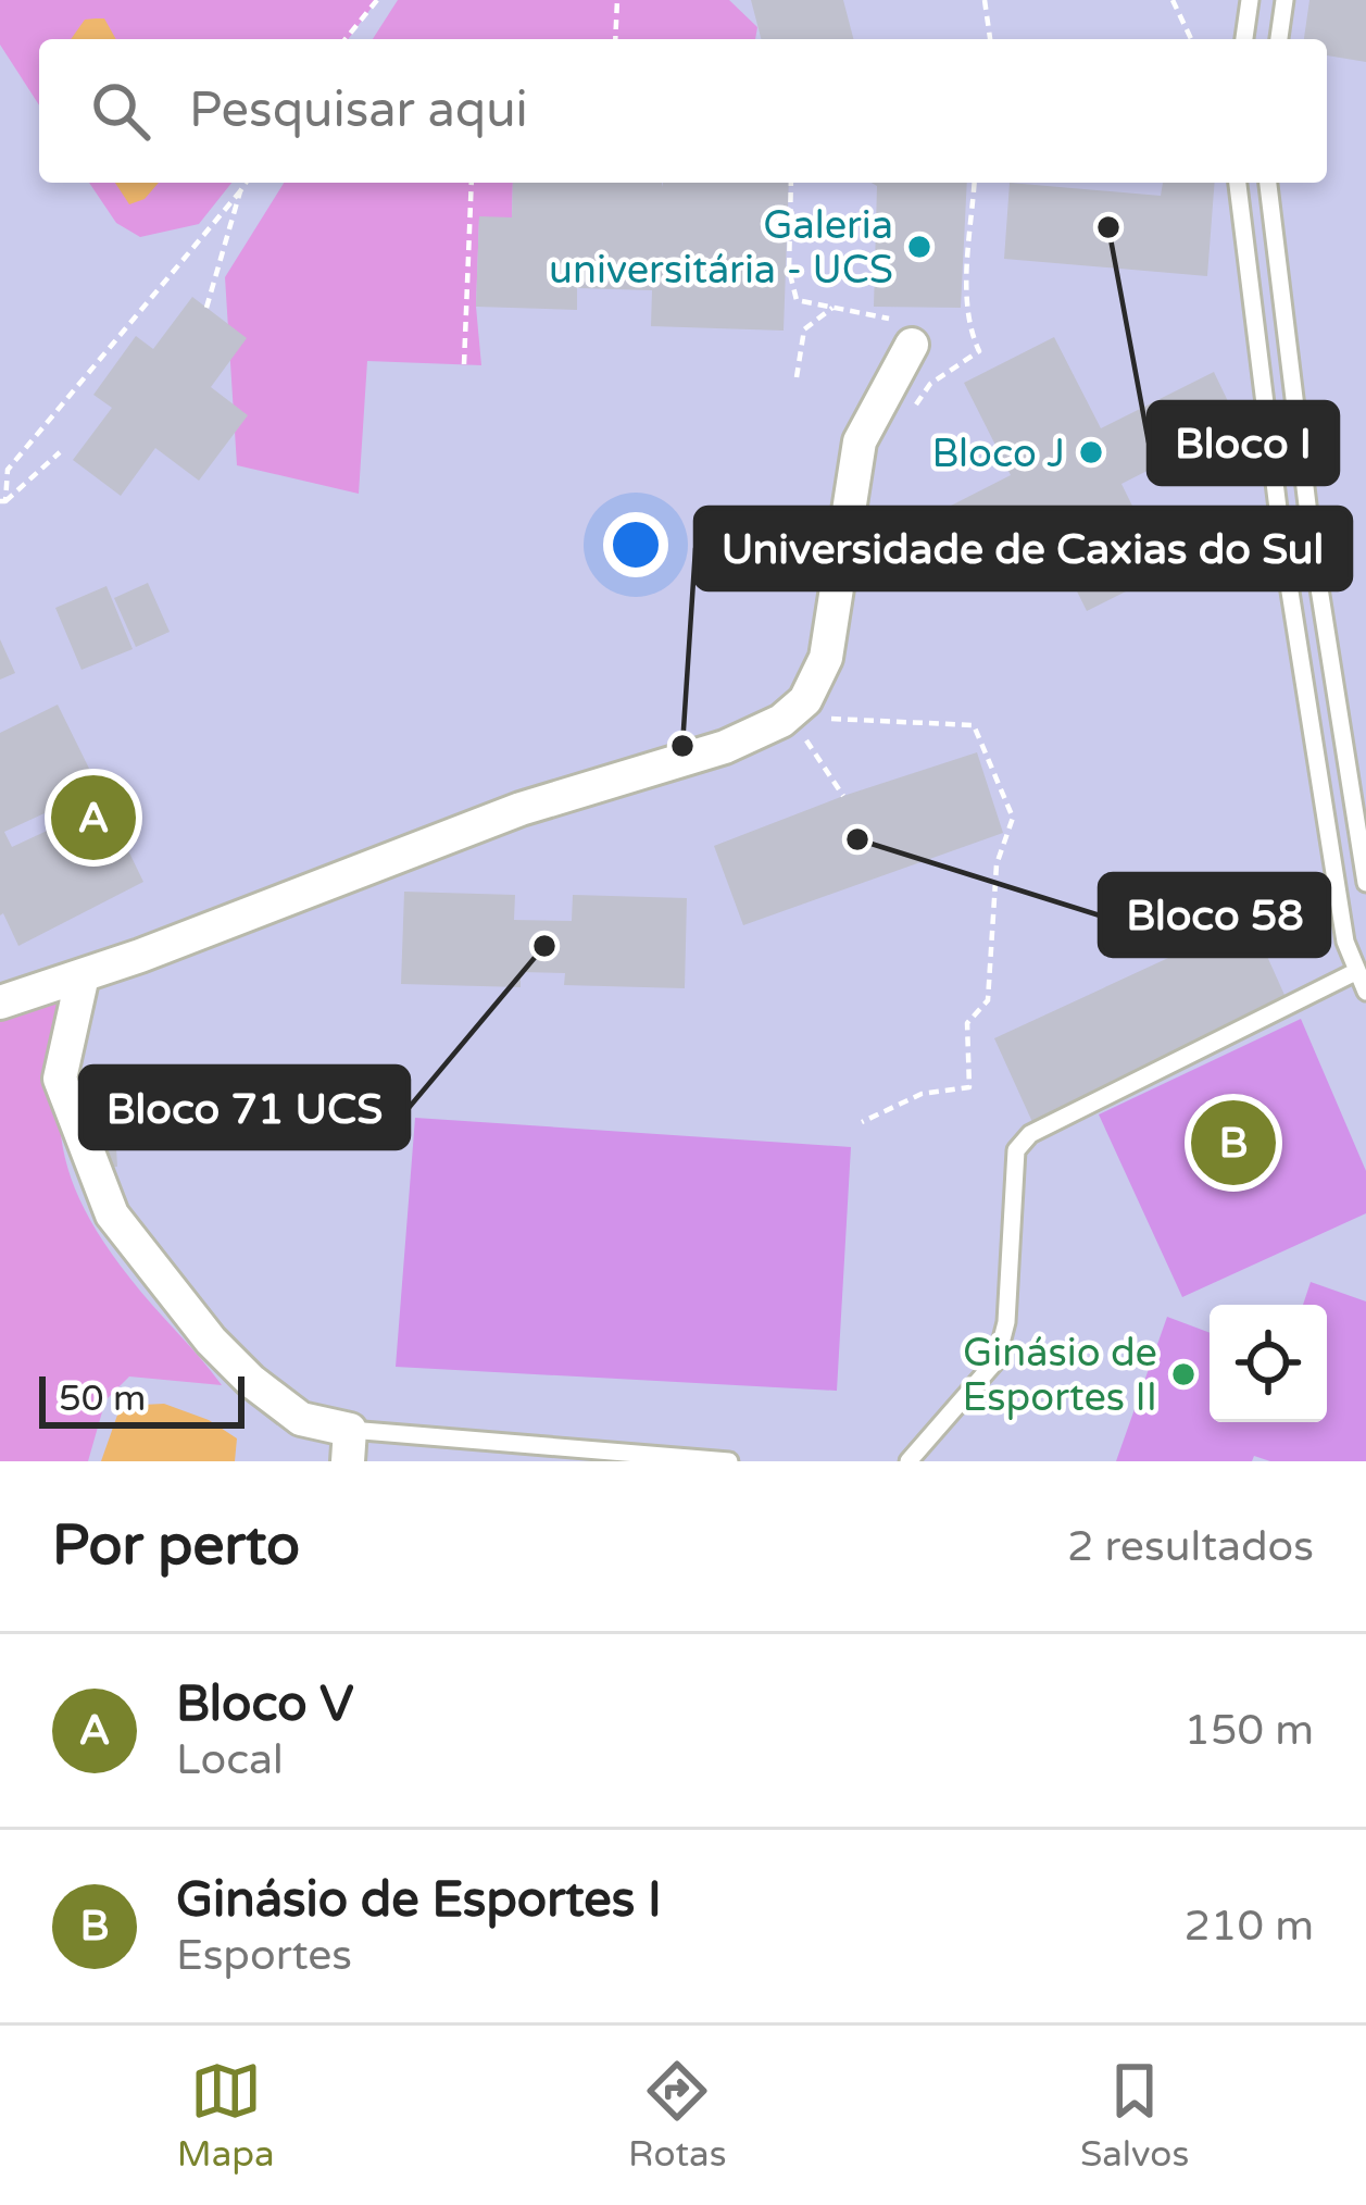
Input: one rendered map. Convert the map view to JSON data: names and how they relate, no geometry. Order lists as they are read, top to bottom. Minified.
{"places":["Bloco I","Galeria universitária - UCS","Bloco J","Universidade de Caxias do Sul","Bloco 58","Bloco 71 UCS","Ginásio de Esportes II"],"scale_bar":"50 m","page":{"search":"Pesquisar aqui","pins":["A","B"],"scale":"50 m","heading":["Por perto","2 resultados"],"list":[{"mark":"A","name":"Bloco V","note":"Local","value":"150 m"},{"mark":"B","name":"Ginásio de Esportes I","note":"Esportes","value":"210 m"}],"nav":["Mapa","Rotas","Salvos"]}}
